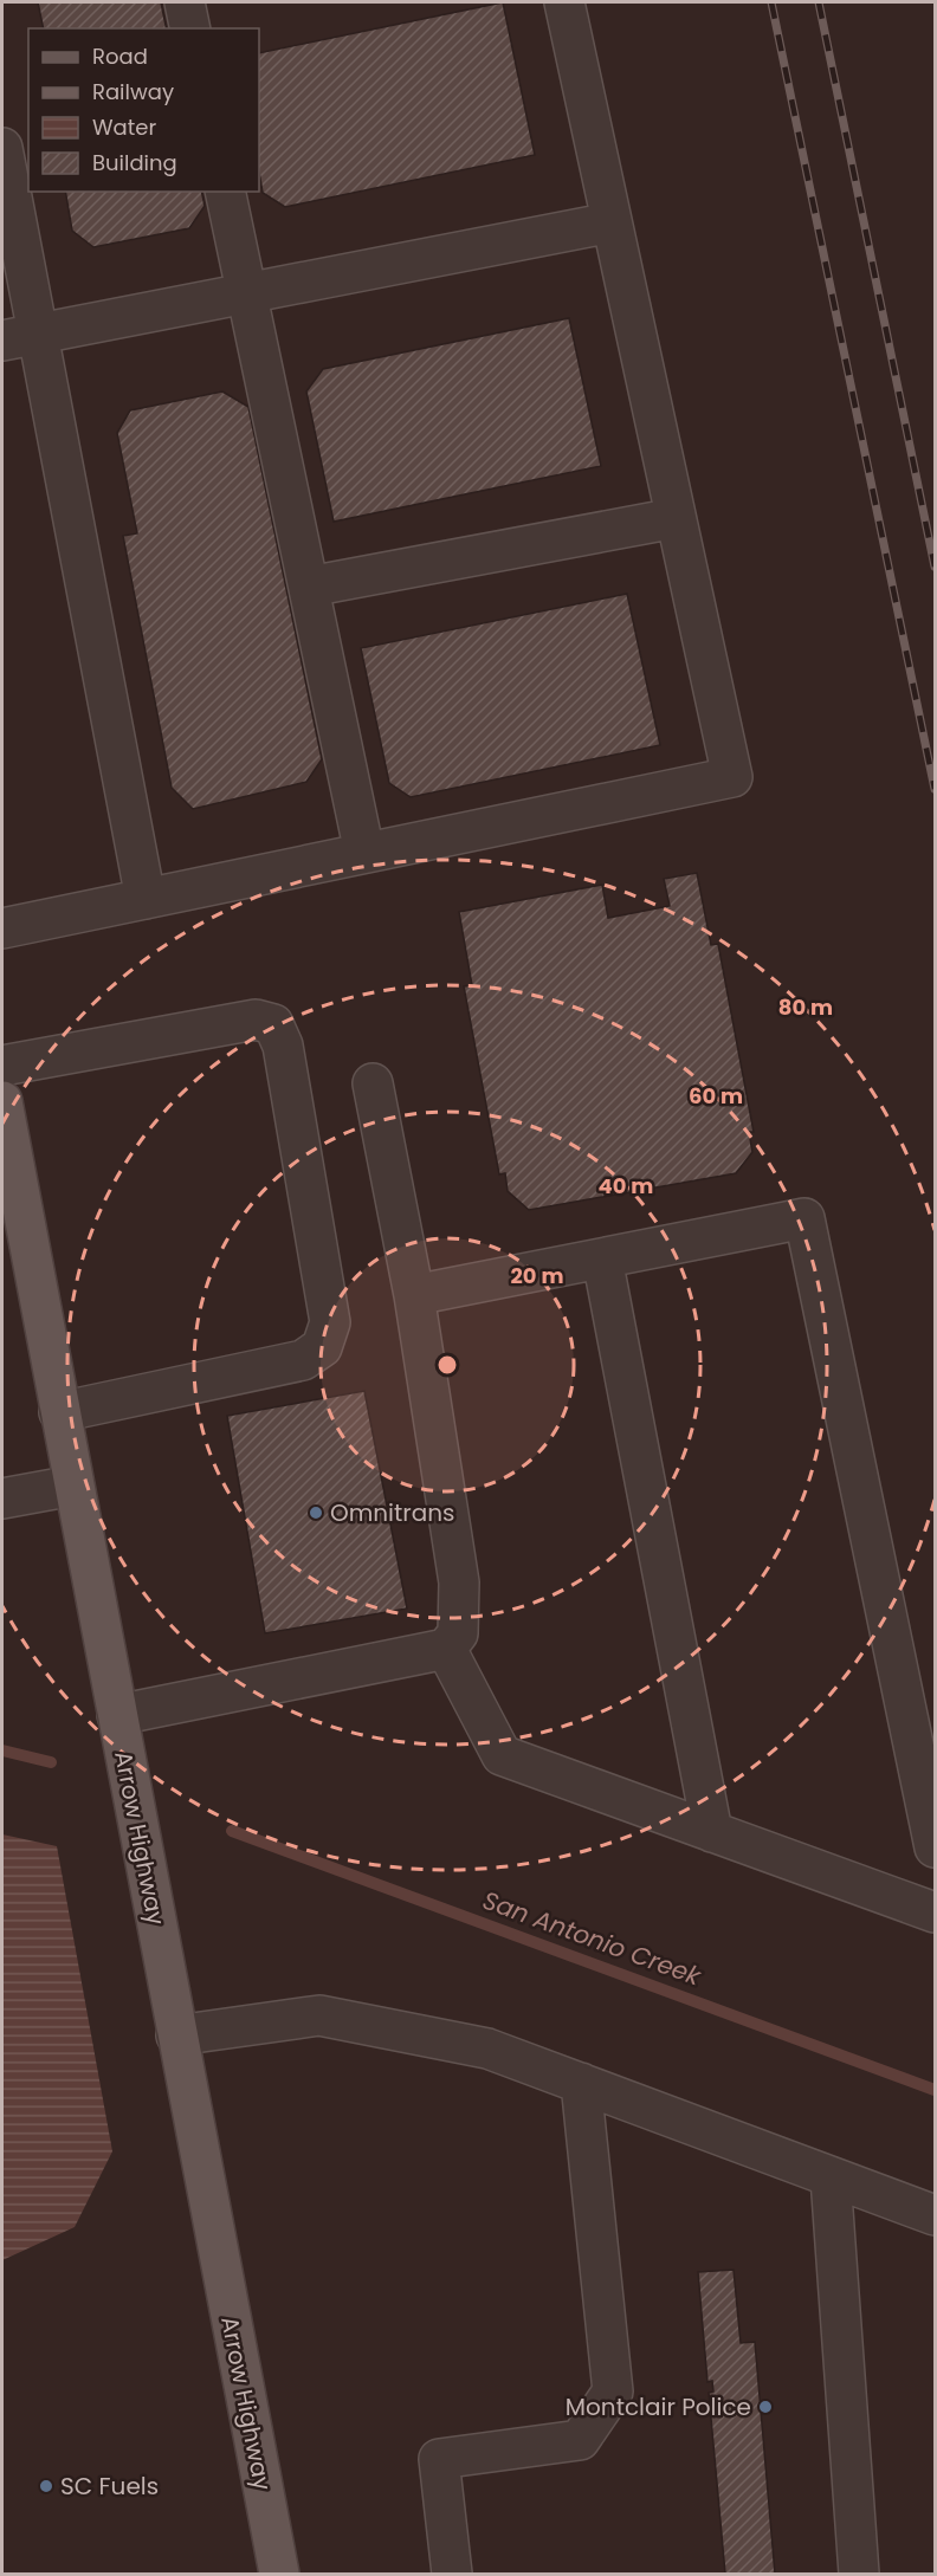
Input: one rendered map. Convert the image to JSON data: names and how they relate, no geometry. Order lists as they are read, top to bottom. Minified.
{"streets":{"main road":["Arrow Highway"]},"water":["San Antonio Creek"],"places":["Omnitrans","Montclair Police","SC Fuels"],"legend":["Road","Railway","Water","Building"],"rings":["80 m","60 m","40 m","20 m"]}
